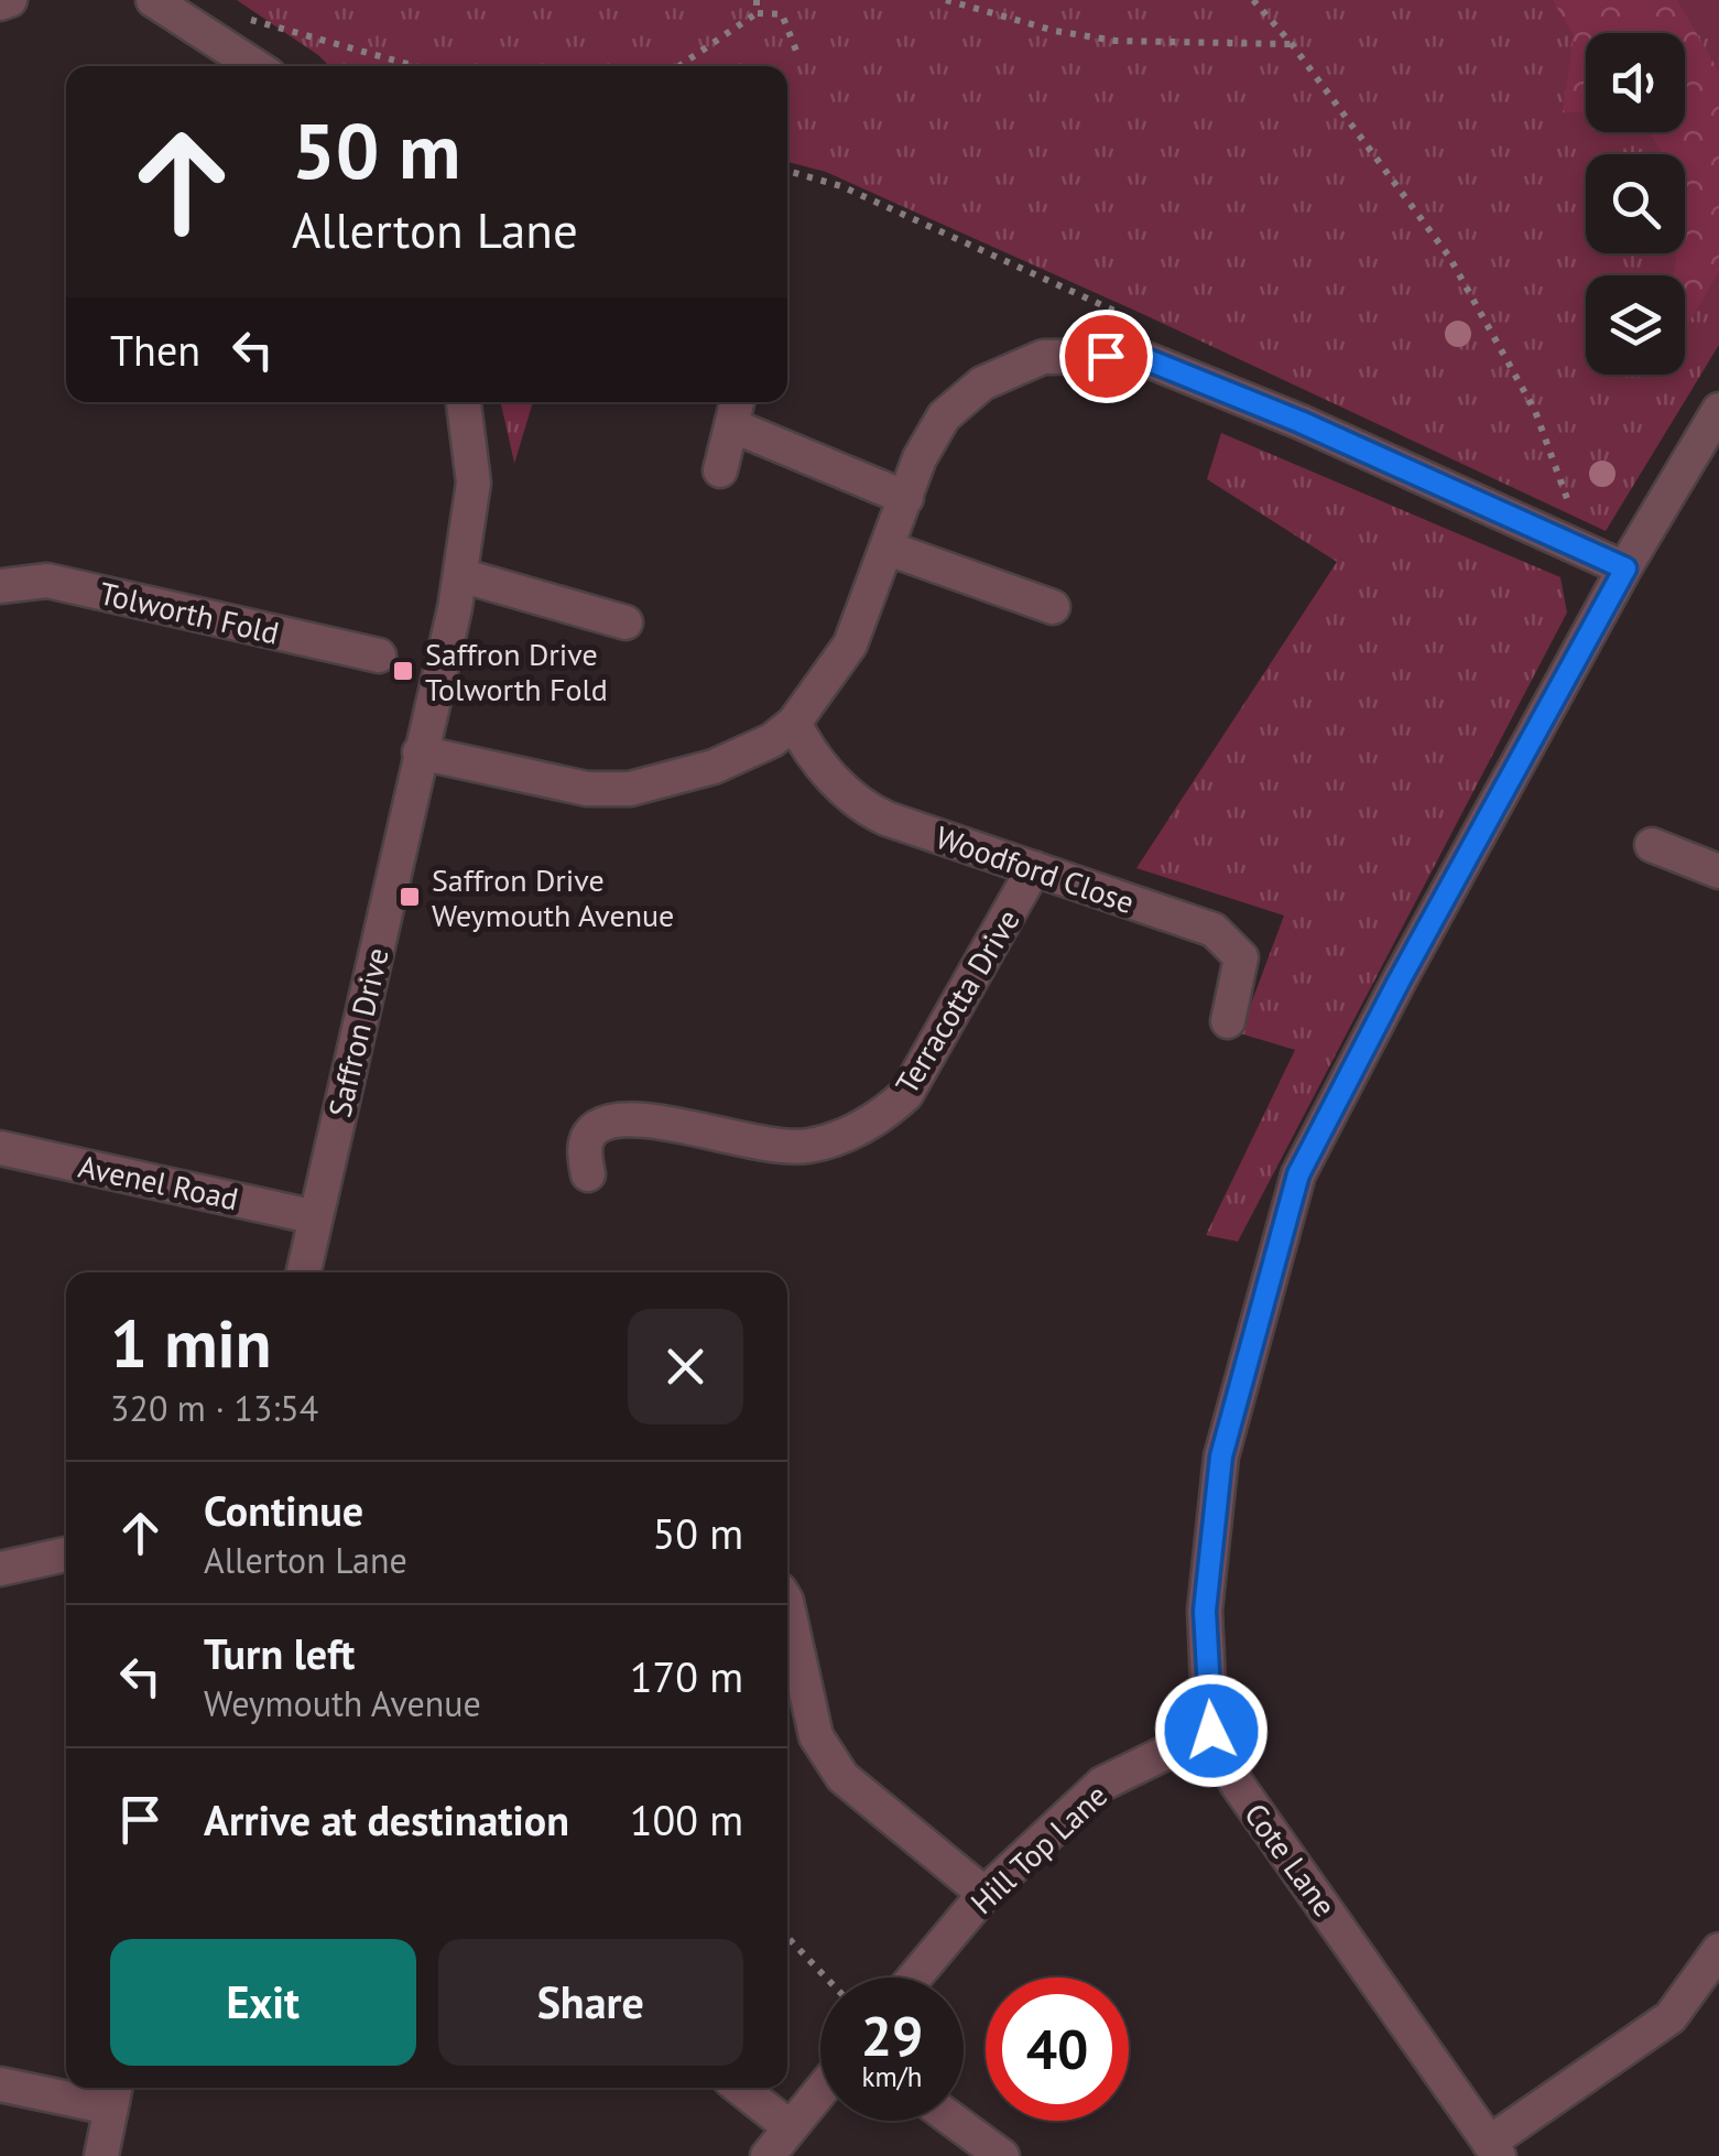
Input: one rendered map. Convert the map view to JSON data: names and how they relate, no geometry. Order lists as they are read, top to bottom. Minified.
{"streets":{"street":["Tolworth Fold","Woodford Close","Terracotta Drive","Saffron Drive","Avenel Road","Hill Top Lane","Cote Lane"]},"crossings":[["Woodford Close","Terracotta Drive"],["Saffron Drive","Avenel Road"],["Hill Top Lane","Cote Lane"]],"places":{"transit":["Saffron Drive Tolworth Fold","Saffron Drive Weymouth Avenue"]},"page":{"turn":["50 m","Allerton Lane"],"then":"Then","heading":["1 min","320 m · 13:54"],"list":[{"name":"Continue","note":"Allerton Lane","value":"50 m"},{"name":"Turn left","note":"Weymouth Avenue","value":"170 m"},{"name":"Arrive at destination","value":"100 m"}],"buttons":["Exit","Share"],"speed":"29 km/h","limit":"40"}}
